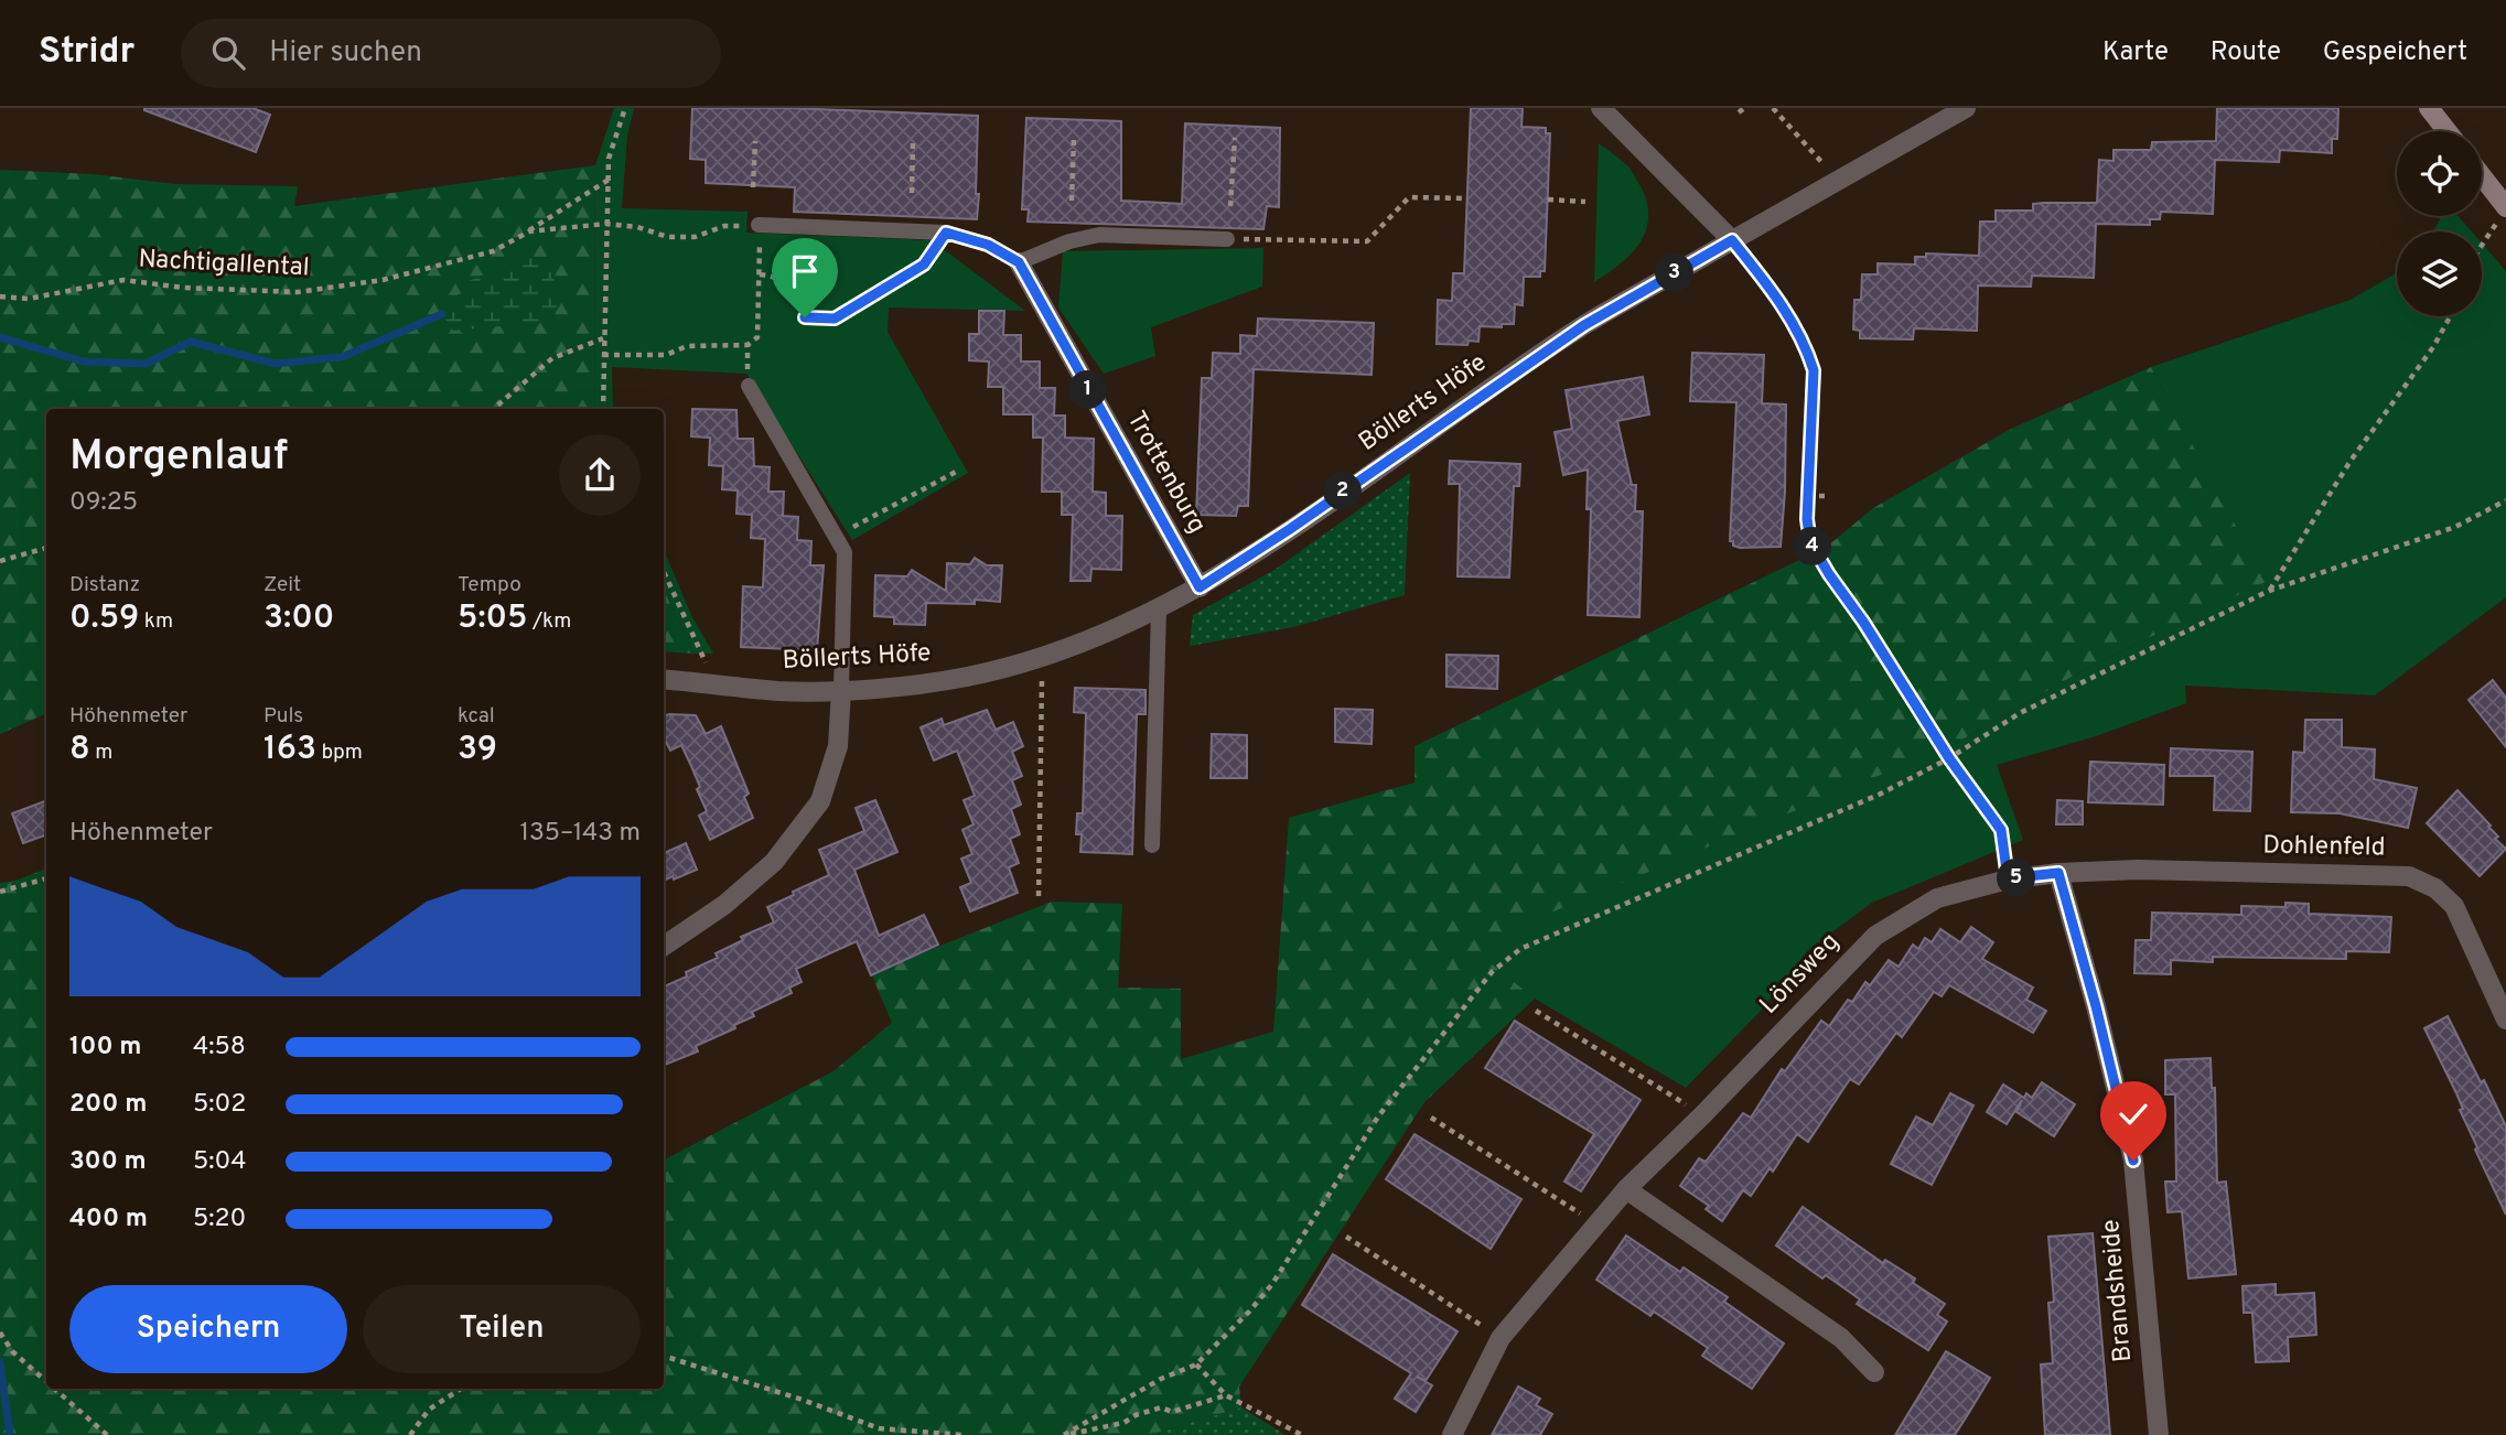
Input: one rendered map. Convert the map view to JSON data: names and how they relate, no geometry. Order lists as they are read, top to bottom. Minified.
{"streets":{"street":["Böllerts Höfe","Trottenburg","Dohlenfeld","Lönsweg","Brandsheide"],"path":["Nachtigallental"]},"crossings":[["Böllerts Höfe","Trottenburg"],["Dohlenfeld","Lönsweg"],["Dohlenfeld","Brandsheide"],["Lönsweg","Brandsheide"]],"page":{"header":"Stridr","search":"Hier suchen","nav":["Karte","Route","Gespeichert"],"pins":["3","1","2","4","5"],"heading":["Morgenlauf","09:25"],"stats":[["Distanz","0.59 km"],["Zeit","3:00"],["Tempo","5:05 /km"],["Höhenmeter","8 m"],["Puls","163 bpm"],["kcal","39"]],"chart":["Höhenmeter","135–143 m"],"list":[{"name":"100 m","note":"4:58"},{"name":"200 m","note":"5:02"},{"name":"300 m","note":"5:04"},{"name":"400 m","note":"5:20"}],"buttons":["Speichern","Teilen"]}}
